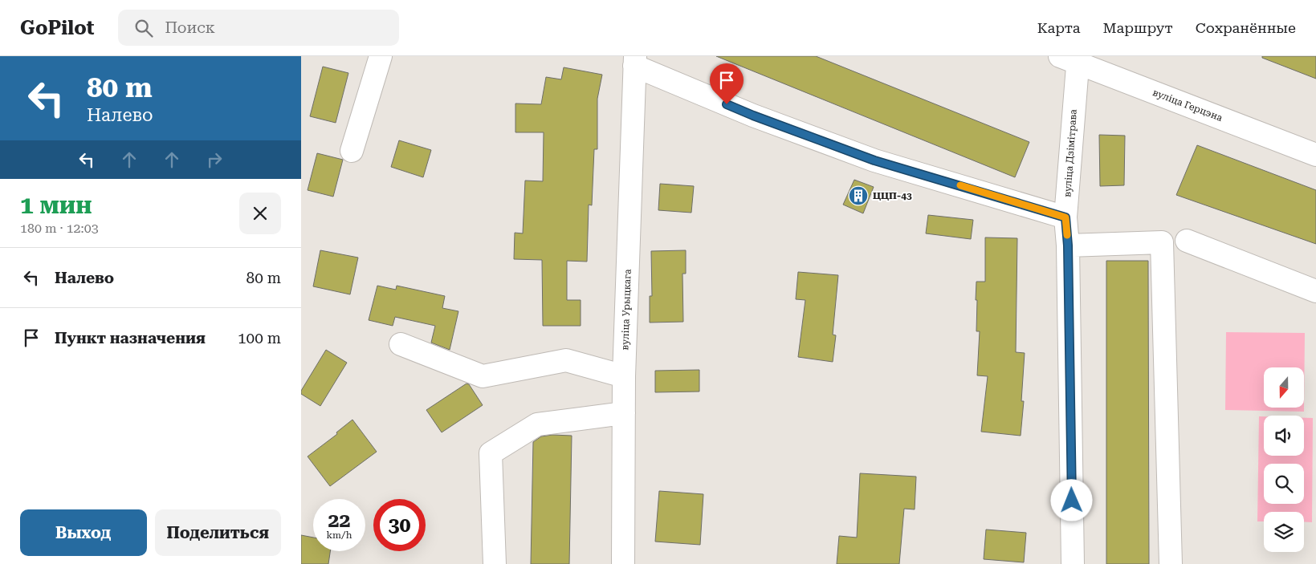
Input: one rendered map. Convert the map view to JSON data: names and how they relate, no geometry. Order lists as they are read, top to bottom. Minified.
{"streets":{"street":["вуліца Герцэна","вуліца Дзімітрава","вуліца Урыцкага"]},"crossings":[["вуліца Герцэна","вуліца Дзімітрава"]],"places":{"building":["ЦЦП-43"]},"north":"bottom","page":{"header":"GoPilot","search":"Поиск","nav":["Карта","Маршрут","Сохранённые"],"turn":["80 m","Налево"],"heading":["1 мин","180 m · 12:03"],"list":[{"name":"Налево","value":"80 m"},{"name":"Пункт назначения","value":"100 m"}],"speed":"22 km/h","limit":"30","buttons":["Выход","Поделиться"]}}
